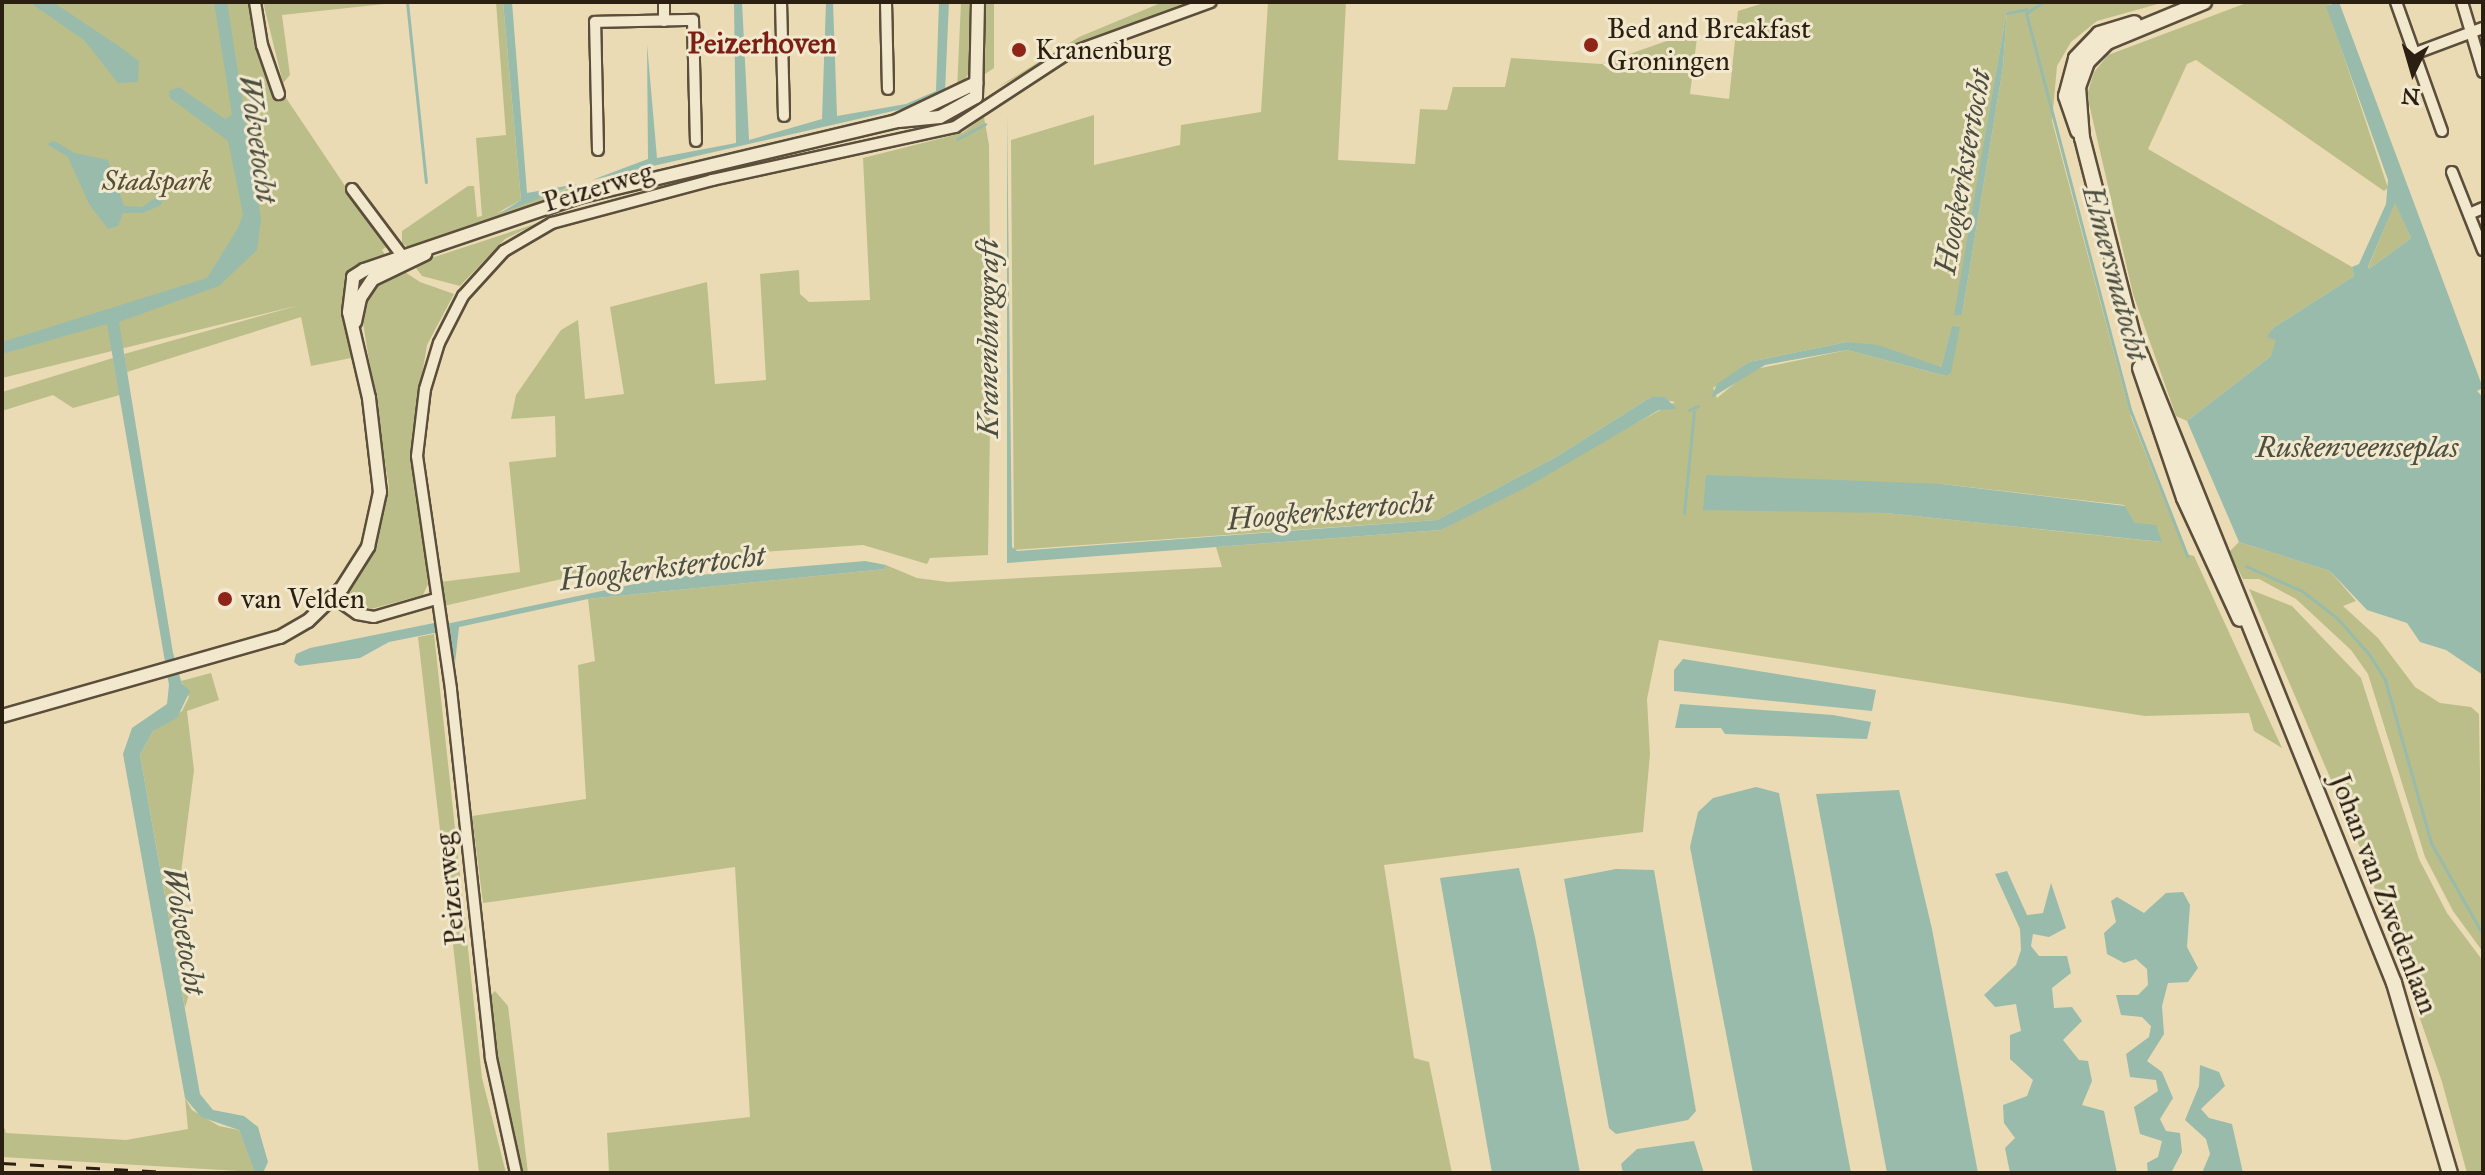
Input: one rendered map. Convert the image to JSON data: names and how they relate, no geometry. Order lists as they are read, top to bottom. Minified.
{"streets":{"main road":["Johan van Zwedenlaan"],"street":["Peizerweg"]},"districts":["Peizerhoven"],"water":["Wolvetocht","Hoogkerkstertocht","Elmersmatocht","Kranenburggraft","Ruskenveenseplas"],"parks":["Stadspark"],"places":["Bed and Breakfast Groningen","Kranenburg","van Velden"],"north":"bottom"}
